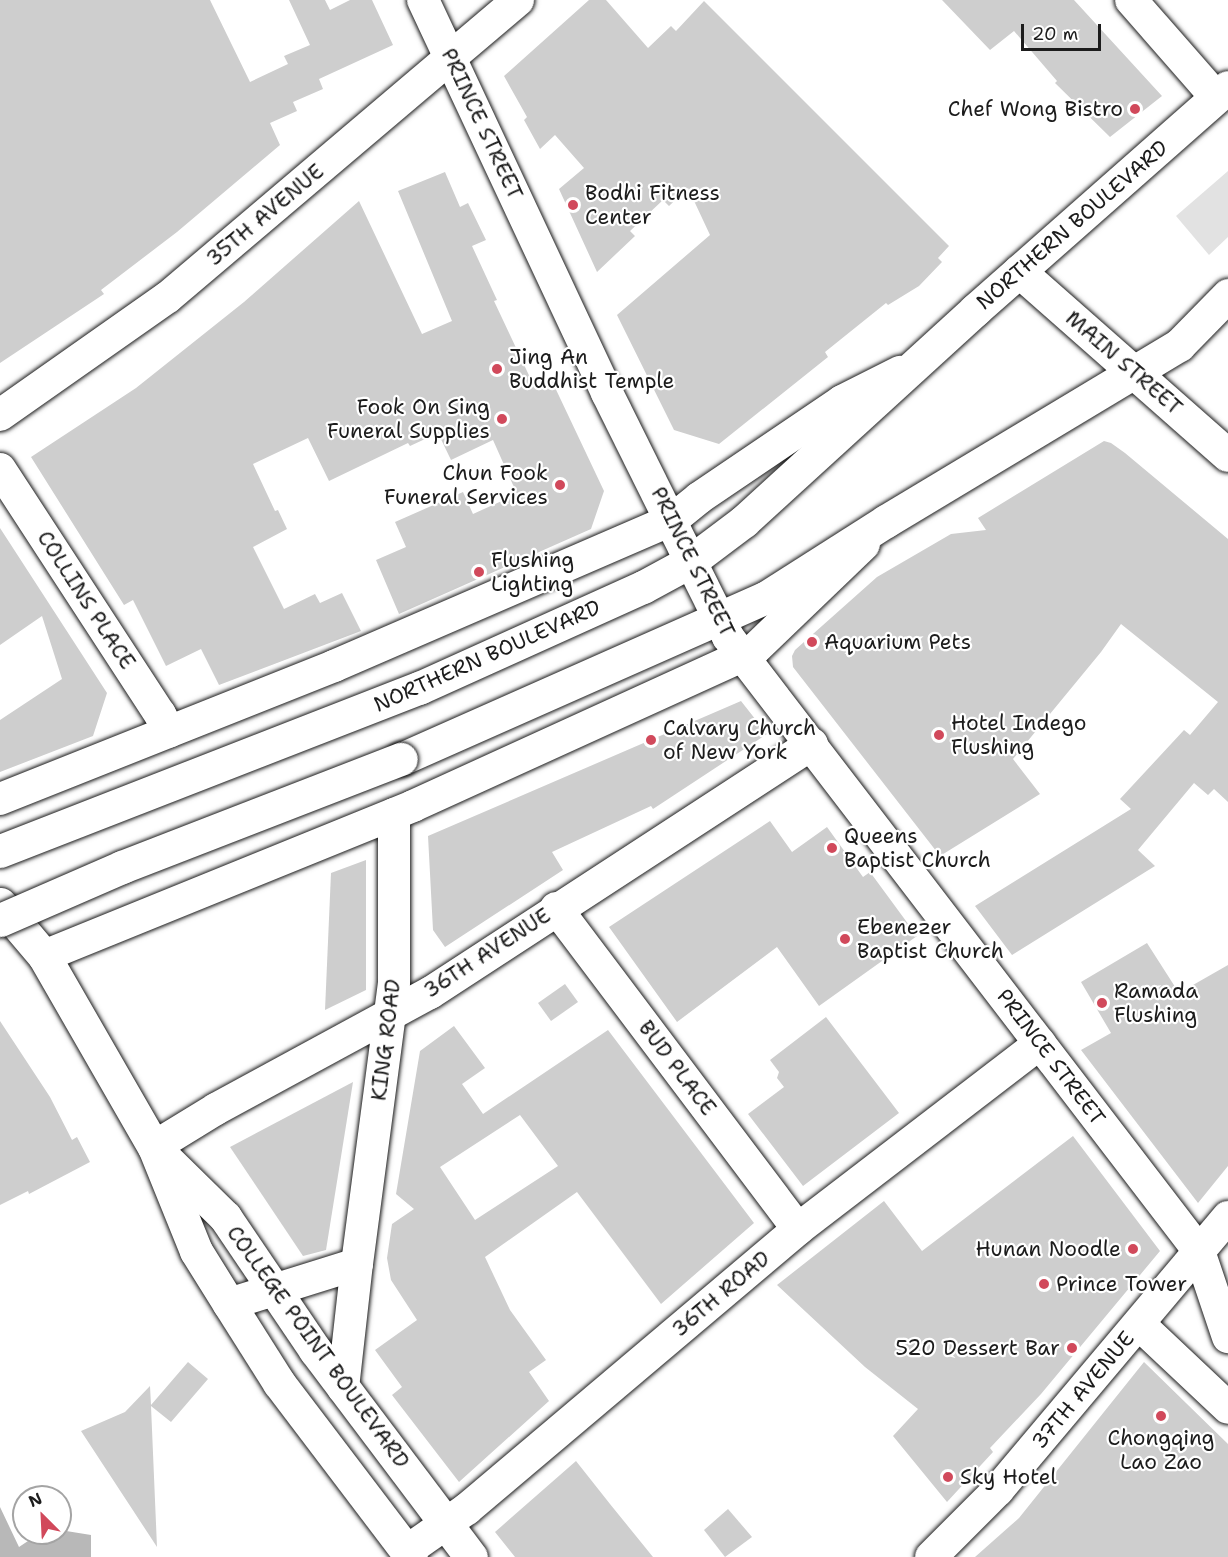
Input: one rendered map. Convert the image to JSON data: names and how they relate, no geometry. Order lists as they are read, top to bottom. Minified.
{"streets":{"main road":["NORTHERN BOULEVARD","MAIN STREET","COLLEGE POINT BOULEVARD"],"street":["PRINCE STREET","35TH AVENUE","COLLINS PLACE","36TH AVENUE","KING ROAD","BUD PLACE","36TH ROAD","37TH AVENUE"]},"crossings":[["PRINCE STREET","35TH AVENUE"],["PRINCE STREET","NORTHERN BOULEVARD"],["PRINCE STREET","36TH AVENUE"],["PRINCE STREET","36TH ROAD"],["PRINCE STREET","37TH AVENUE"],["NORTHERN BOULEVARD","MAIN STREET"],["NORTHERN BOULEVARD","COLLINS PLACE"],["36TH AVENUE","KING ROAD"],["36TH AVENUE","BUD PLACE"],["36TH AVENUE","COLLEGE POINT BOULEVARD"],["KING ROAD","COLLEGE POINT BOULEVARD"],["BUD PLACE","36TH ROAD"],["36TH ROAD","COLLEGE POINT BOULEVARD"]],"places":["Chef Wong Bistro","Bodhi Fitness Center","Jing An Buddhist Temple","Fook On Sing Funeral Supplies","Chun Fook Funeral Services","Flushing Lighting","Aquarium Pets","Hotel Indego Flushing","Calvary Church of New York","Queens Baptist Church","Ebenezer Baptist Church","Ramada Flushing","Hunan Noodle","Prince Tower","520 Dessert Bar","Chongqing Lao Zao","Sky Hotel"],"scale_bar":"20 m","north":"top left"}
